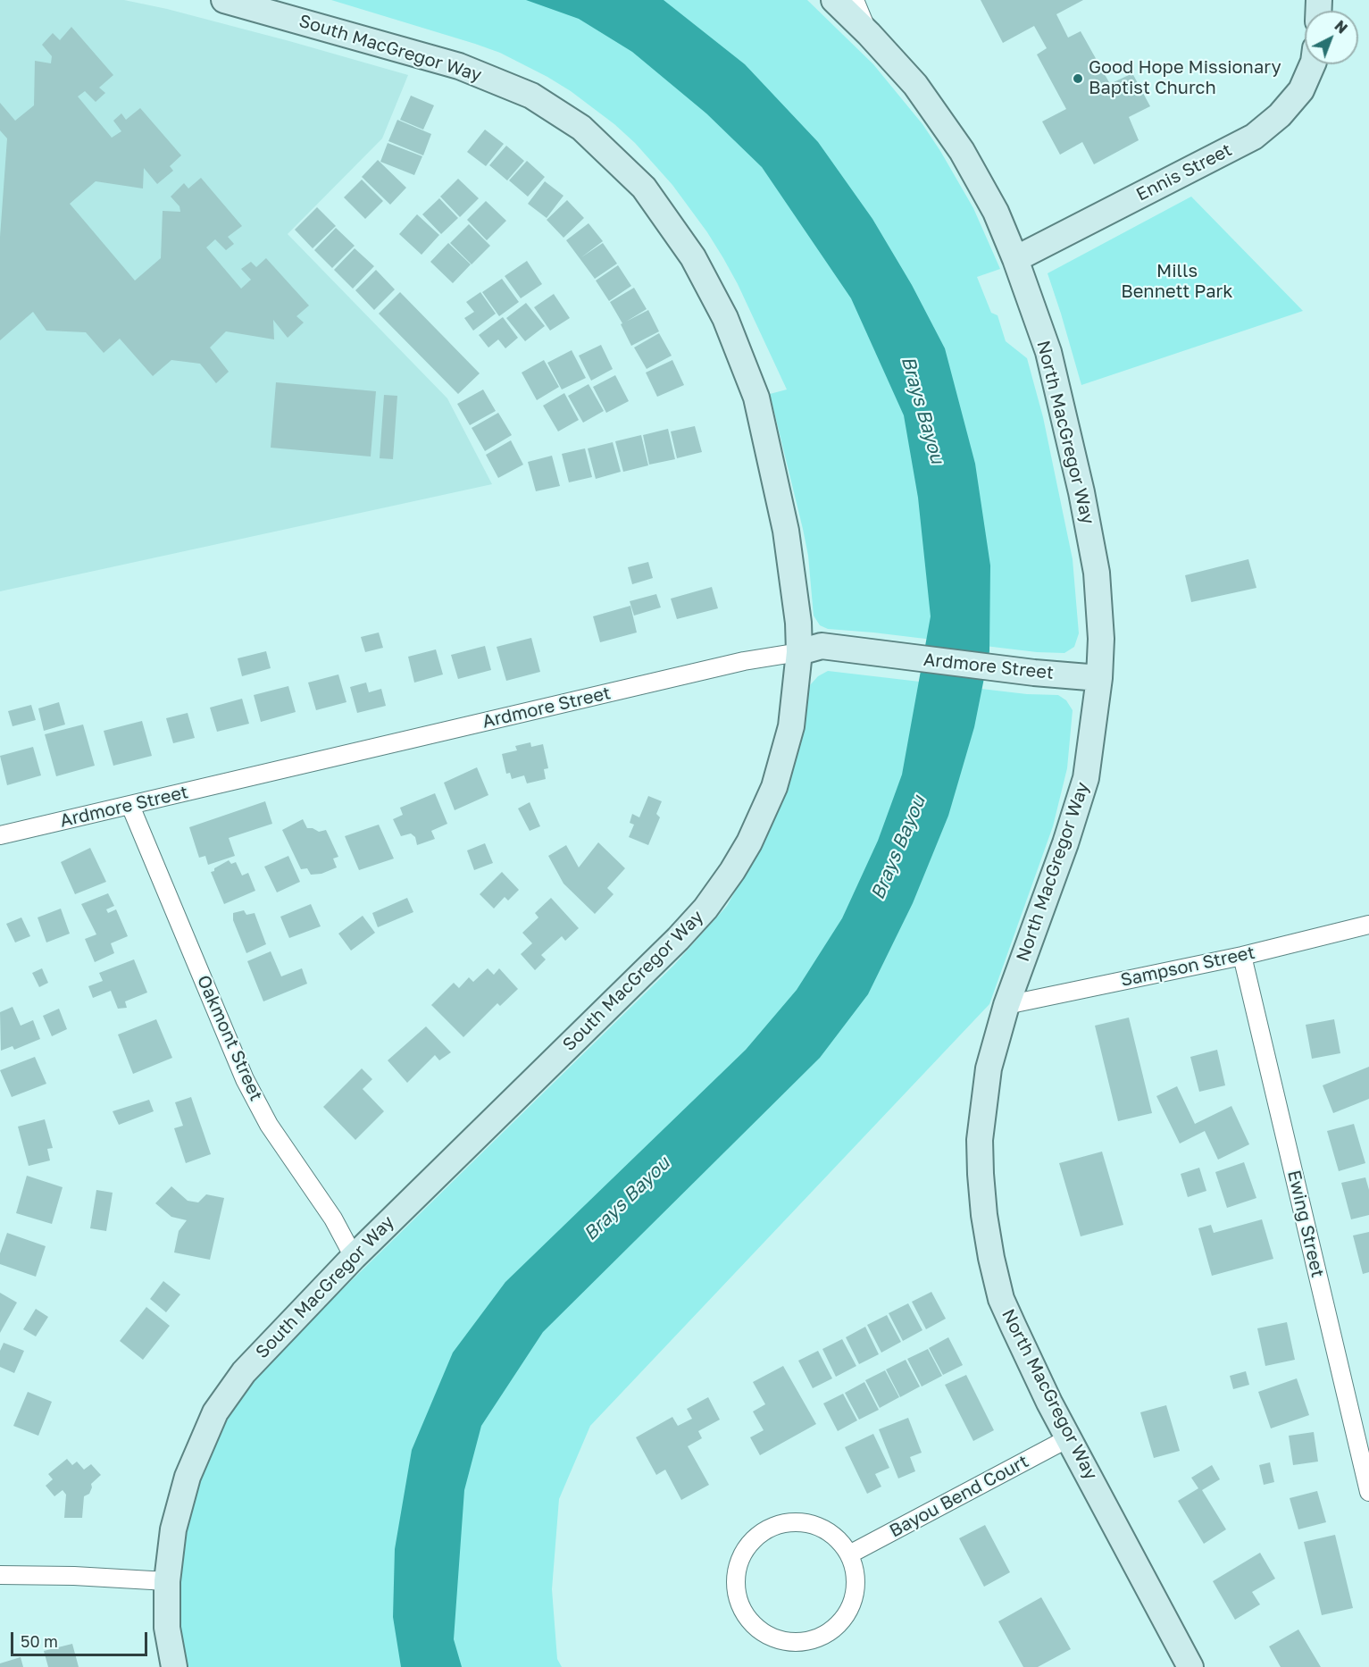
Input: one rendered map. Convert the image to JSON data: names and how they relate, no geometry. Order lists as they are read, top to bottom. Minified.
{"streets":{"main road":["South MacGregor Way","Ennis Street","North MacGregor Way","Ardmore Street"],"street":["Sampson Street","Oakmont Street","Ewing Street","Bayou Bend Court"]},"crossings":[["South MacGregor Way","Ardmore Street"],["South MacGregor Way","Oakmont Street"],["Ennis Street","North MacGregor Way"],["North MacGregor Way","Ardmore Street"],["North MacGregor Way","Sampson Street"],["North MacGregor Way","Bayou Bend Court"],["Ardmore Street","Oakmont Street"],["Sampson Street","Ewing Street"]],"water":["Brays Bayou"],"parks":["Mills Bennett Park"],"places":["Good Hope Missionary Baptist Church"],"scale_bar":"50 m","north":"top right"}
